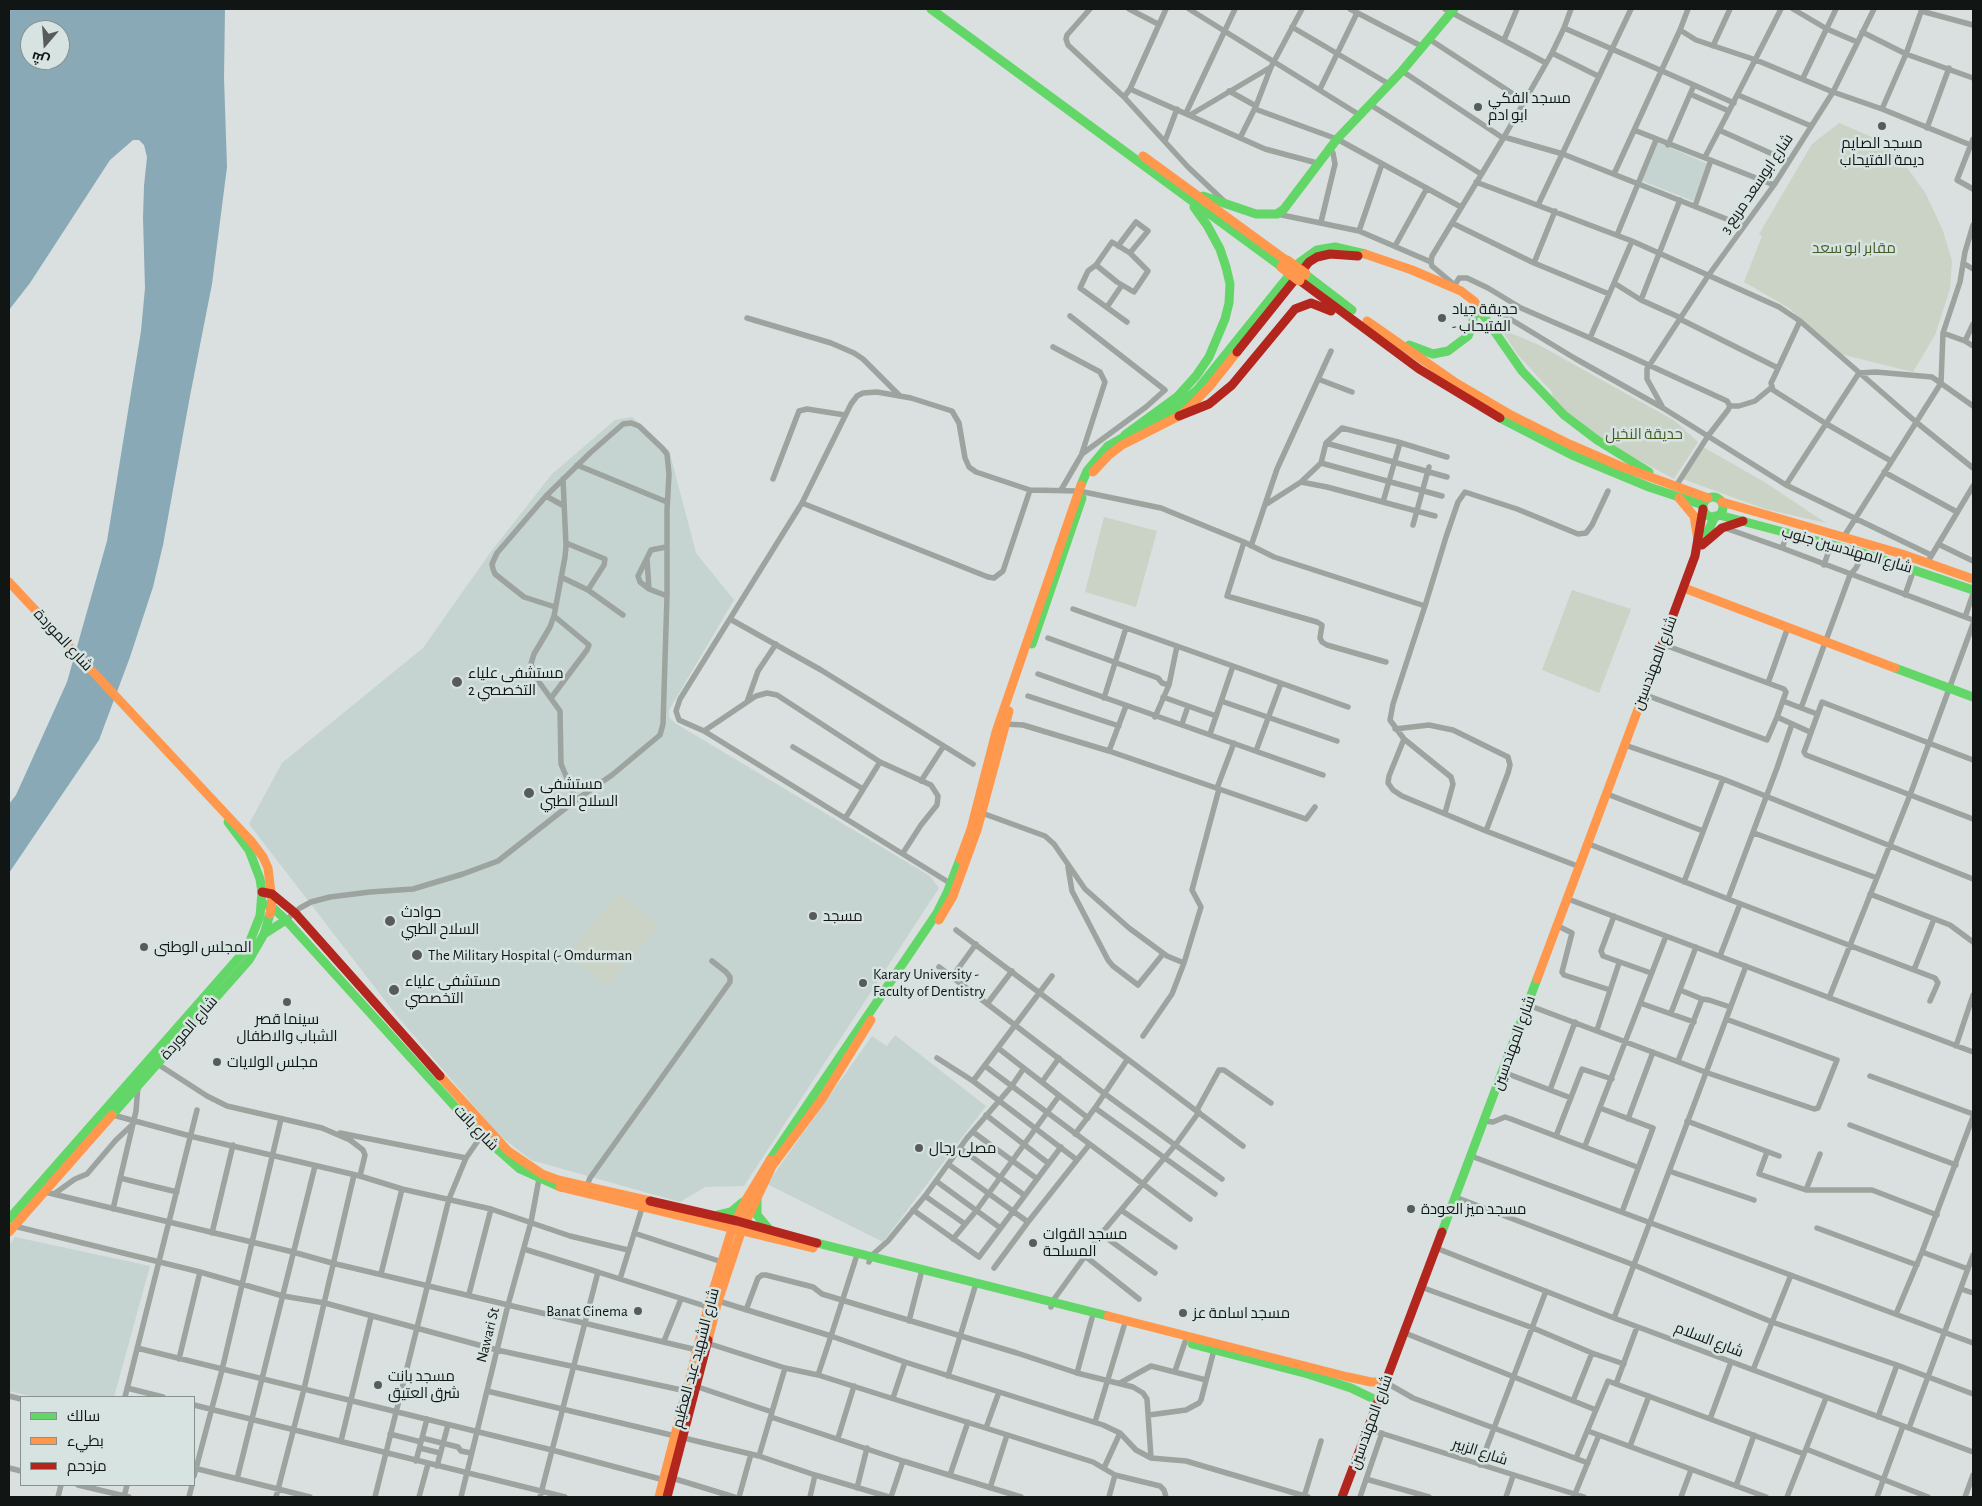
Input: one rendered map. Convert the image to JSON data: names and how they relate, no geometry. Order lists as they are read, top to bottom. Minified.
{"streets":{"main road":["شارع المهندسين جنوب","شارع الموردة","شارع المهندسين","شارع بانت","شارع الشهيد عبد العظيم"],"street":["شارع ابوسعد مربع 3","Nawari St","شارع السلام","شارع الزبير"]},"crossings":[["شارع الموردة","شارع بانت"],["شارع المهندسين","شارع السلام"],["شارع المهندسين","شارع الزبير"],["شارع بانت","Nawari St"],["شارع بانت","شارع الشهيد عبد العظيم"]],"parks":["مقابر ابو سعد","حديقة النخيل"],"places":["مسجد الفكي ابو ادم","مسجد الصايم ديمة الفتيحاب","حديقة جياد - الفتيحاب","مستشفى علياء التخصصي 2","مستشفى السلاح الطبي","مسجد","حوادث السلاح الطبي","المجلس الوطنى","The Military Hospital (- Omdurman","Karary University - Faculty of Dentistry","مستشفى علياء التخصصي","سينما قصر الشباب والاطفال","مجلس الولايات","مصلى رجال","مسجد ميز العودة","مسجد القوات المسلحة","Banat Cinema","مسجد اسامة عز","مسجد بانت شرق العتيق"],"legend":["سالك","بطيء","مزدحم"],"north":"bottom"}
